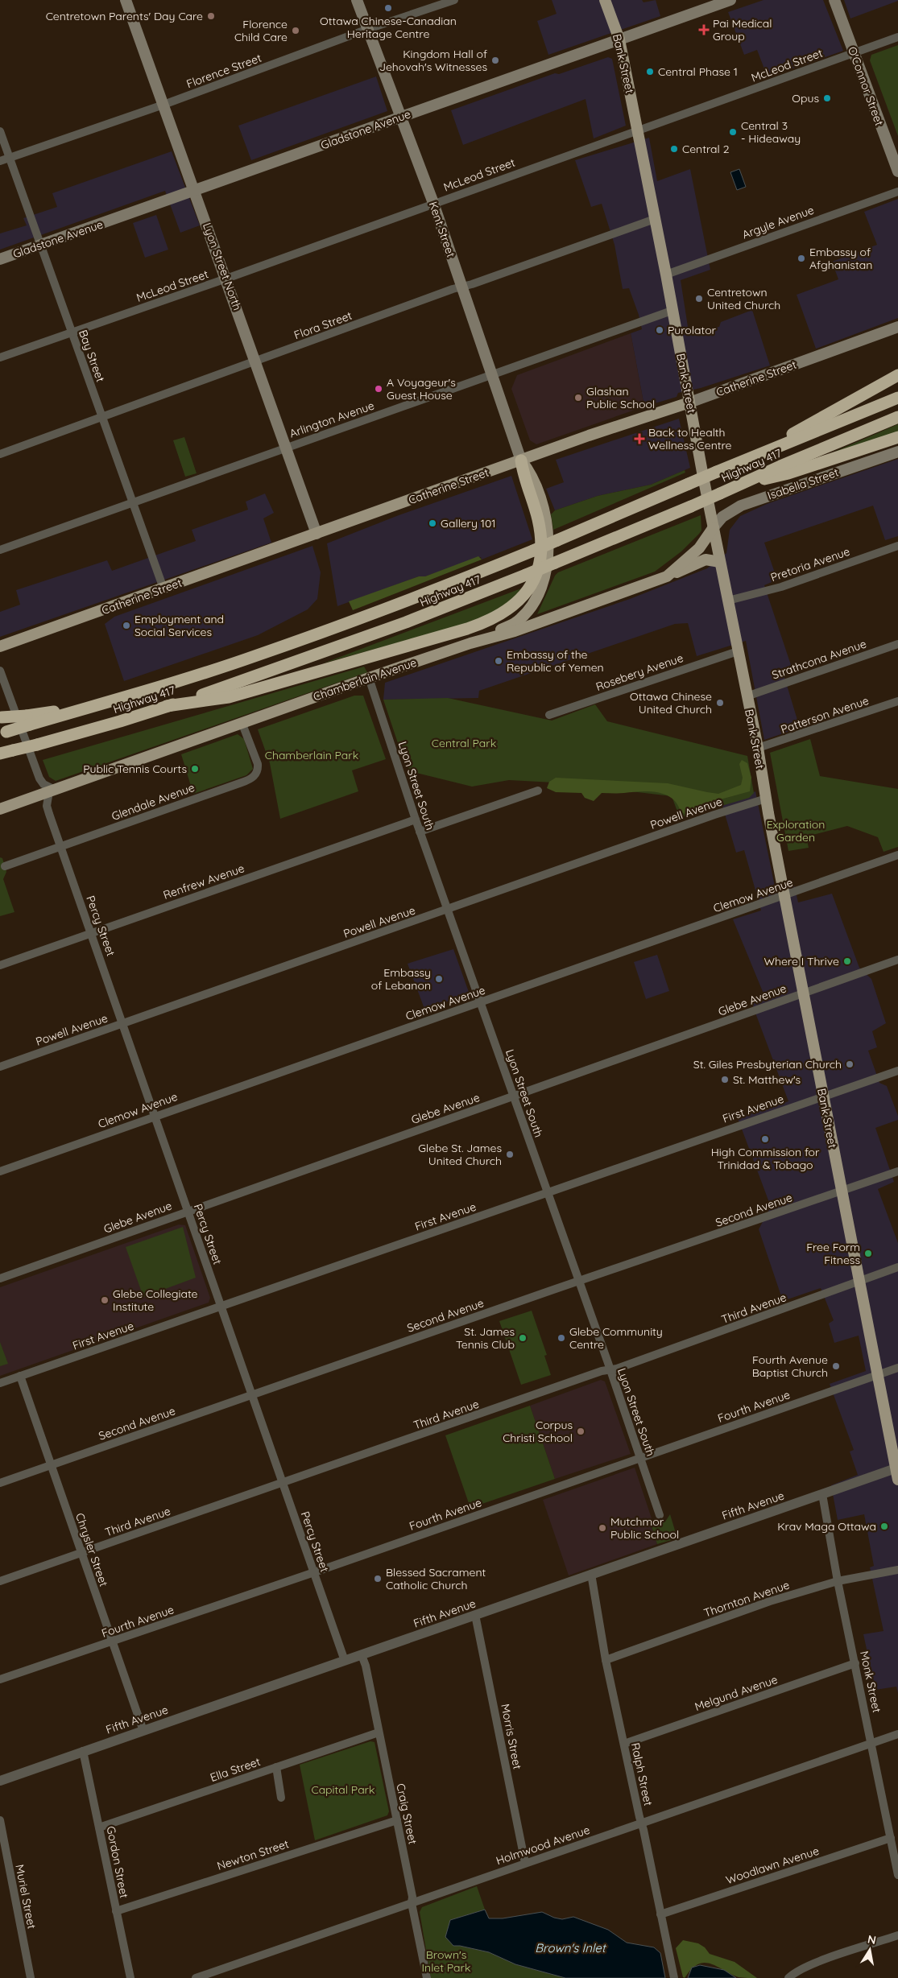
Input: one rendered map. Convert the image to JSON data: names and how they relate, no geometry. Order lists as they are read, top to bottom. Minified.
{"streets":{"highway":["Highway 417"],"main road":["Bank Street","O'Connor Street","Gladstone Avenue","Kent Street","Lyon Street North","Catherine Street","Isabella Street","Chamberlain Avenue"],"street":["McLeod Street","Florence Street","Argyle Avenue","Flora Street","Bay Street","Arlington Avenue","Pretoria Avenue","Strathcona Avenue","Rosebery Avenue","Patterson Avenue","Lyon Street South","Glendale Avenue","Powell Avenue","Renfrew Avenue","Clemow Avenue","Percy Street","Glebe Avenue","First Avenue","Second Avenue","Third Avenue","Fourth Avenue","Fifth Avenue","Chrysler Street","Thornton Avenue","Monk Street","Melgund Avenue","Morris Street","Ella Street","Ralph Street","Craig Street","Holmwood Avenue","Newton Street","Gordon Street","Woodlawn Avenue","Muriel Street"]},"crossings":[["Bank Street","McLeod Street"],["Bank Street","Gladstone Avenue"],["Bank Street","Argyle Avenue"],["Bank Street","Flora Street"],["Bank Street","Catherine Street"],["Bank Street","Arlington Avenue"],["Bank Street","Isabella Street"],["Bank Street","Pretoria Avenue"],["Bank Street","Strathcona Avenue"],["Bank Street","Rosebery Avenue"],["Bank Street","Chamberlain Avenue"],["Bank Street","Patterson Avenue"],["Bank Street","Powell Avenue"],["Bank Street","Clemow Avenue"],["Bank Street","Glebe Avenue"],["Bank Street","First Avenue"],["Bank Street","Second Avenue"],["Bank Street","Third Avenue"],["Bank Street","Fourth Avenue"],["Bank Street","Fifth Avenue"],["McLeod Street","O'Connor Street"],["McLeod Street","Kent Street"],["McLeod Street","Lyon Street North"],["McLeod Street","Bay Street"],["Florence Street","Kent Street"],["Florence Street","Lyon Street North"],["Florence Street","Bay Street"],["Gladstone Avenue","Kent Street"],["Gladstone Avenue","Lyon Street North"],["Gladstone Avenue","Bay Street"],["Kent Street","Flora Street"],["Kent Street","Catherine Street"],["Kent Street","Arlington Avenue"],["Lyon Street North","Flora Street"],["Lyon Street North","Catherine Street"],["Lyon Street North","Arlington Avenue"],["Flora Street","Bay Street"],["Bay Street","Catherine Street"],["Bay Street","Arlington Avenue"],["Isabella Street","Chamberlain Avenue"],["Chamberlain Avenue","Lyon Street South"],["Chamberlain Avenue","Glendale Avenue"],["Chamberlain Avenue","Percy Street"],["Lyon Street South","Powell Avenue"],["Lyon Street South","Renfrew Avenue"],["Lyon Street South","Clemow Avenue"],["Lyon Street South","Glebe Avenue"],["Lyon Street South","First Avenue"],["Lyon Street South","Second Avenue"],["Lyon Street South","Third Avenue"],["Lyon Street South","Fourth Avenue"],["Glendale Avenue","Percy Street"],["Powell Avenue","Percy Street"],["Renfrew Avenue","Percy Street"],["Clemow Avenue","Percy Street"],["Percy Street","Glebe Avenue"],["Percy Street","First Avenue"],["Percy Street","Second Avenue"],["Percy Street","Third Avenue"],["Percy Street","Fourth Avenue"],["Percy Street","Fifth Avenue"],["First Avenue","Chrysler Street"],["Second Avenue","Chrysler Street"],["Third Avenue","Chrysler Street"],["Fourth Avenue","Chrysler Street"],["Fifth Avenue","Chrysler Street"],["Fifth Avenue","Monk Street"],["Fifth Avenue","Morris Street"],["Fifth Avenue","Ralph Street"],["Fifth Avenue","Craig Street"],["Fifth Avenue","Gordon Street"],["Thornton Avenue","Monk Street"],["Thornton Avenue","Ralph Street"],["Monk Street","Melgund Avenue"],["Monk Street","Holmwood Avenue"],["Monk Street","Woodlawn Avenue"],["Melgund Avenue","Ralph Street"],["Morris Street","Holmwood Avenue"],["Ella Street","Craig Street"],["Ella Street","Gordon Street"],["Ralph Street","Holmwood Avenue"],["Ralph Street","Woodlawn Avenue"],["Craig Street","Holmwood Avenue"],["Craig Street","Newton Street"],["Newton Street","Gordon Street"]],"water":["Brown's Inlet"],"parks":["Central Park","Chamberlain Park","Exploration Garden","Capital Park","Brown's Inlet Park"],"places":{"other":["Ottawa Chinese-Canadian Heritage Centre","Centretown Parents' Day Care","Florence Child Care","Kingdom Hall of Jehovah's Witnesses","Central Phase 1","Opus","Central 3 - Hideaway","Central 2","Embassy of Afghanistan","Centretown United Church","Purolator","A Voyageur's Guest House","Glashan Public School","Gallery 101","Employment and Social Services","Embassy of the Republic of Yemen","Ottawa Chinese United Church","Public Tennis Courts","Where I Thrive","Embassy of Lebanon","St. Giles Presbyterian Church","St. Matthew's","High Commission for Trinidad & Tobago","Glebe St. James United Church","Free Form Fitness","Glebe Collegiate Institute","St. James Tennis Club","Glebe Community Centre","Fourth Avenue Baptist Church","Corpus Christi School","Krav Maga Ottawa","Mutchmor Public School","Blessed Sacrament Catholic Church"],"health":["Pai Medical Group","Back to Health Wellness Centre"]},"north":"top"}
